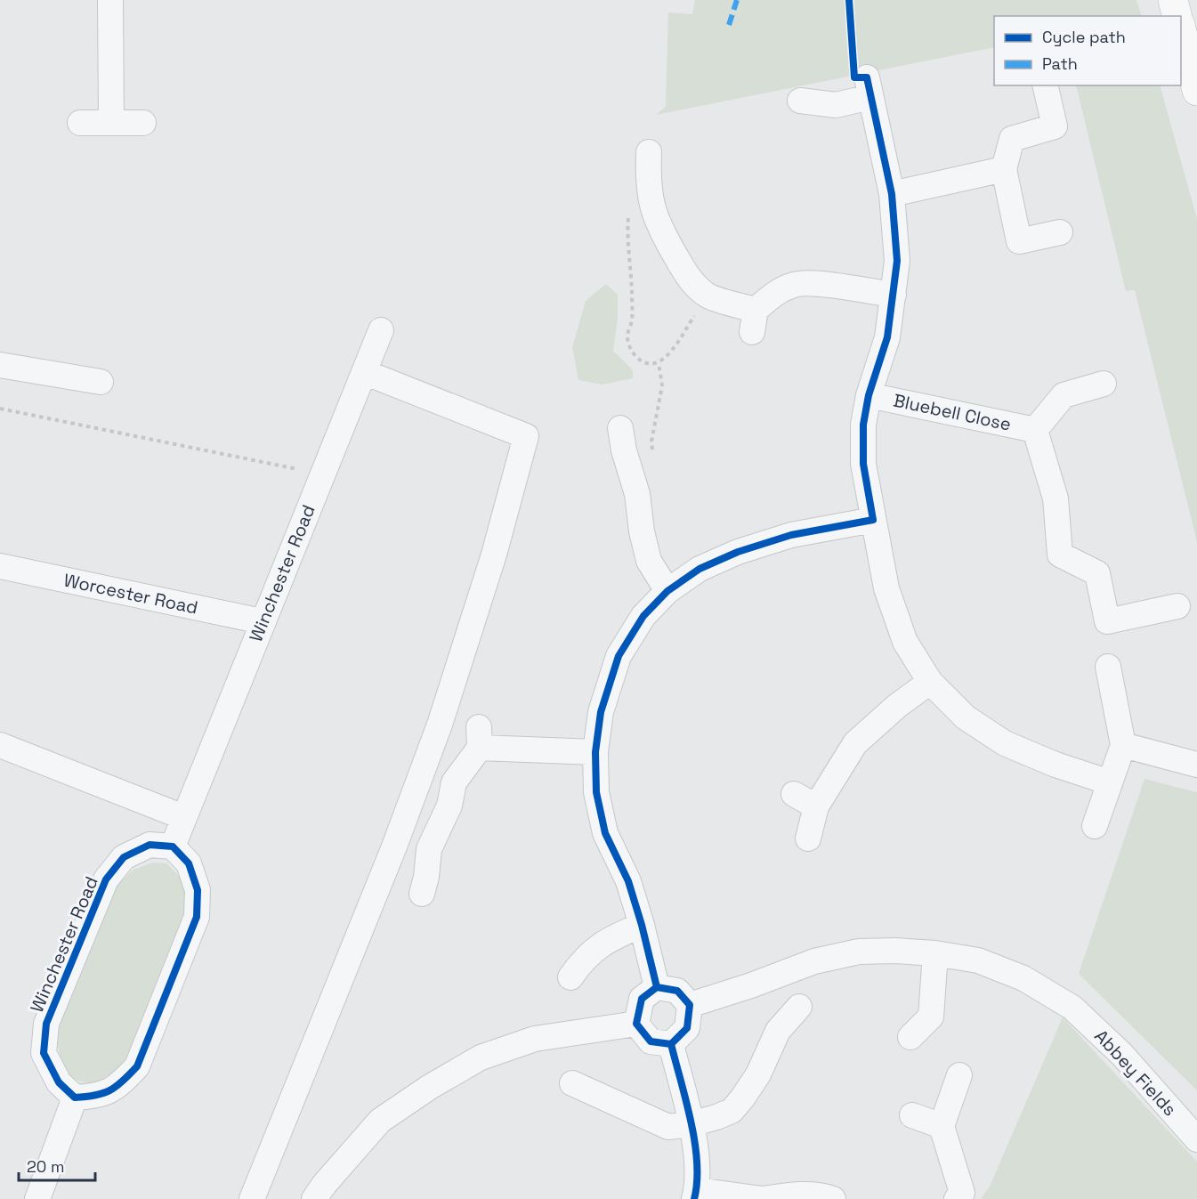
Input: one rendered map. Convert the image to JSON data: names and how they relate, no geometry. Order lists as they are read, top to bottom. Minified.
{"streets":{"street":["Bluebell Close","Winchester Road","Worcester Road","Abbey Fields"]},"crossings":[["Winchester Road","Worcester Road"]],"legend":["Cycle path","Path"],"scale_bar":"20 m"}
